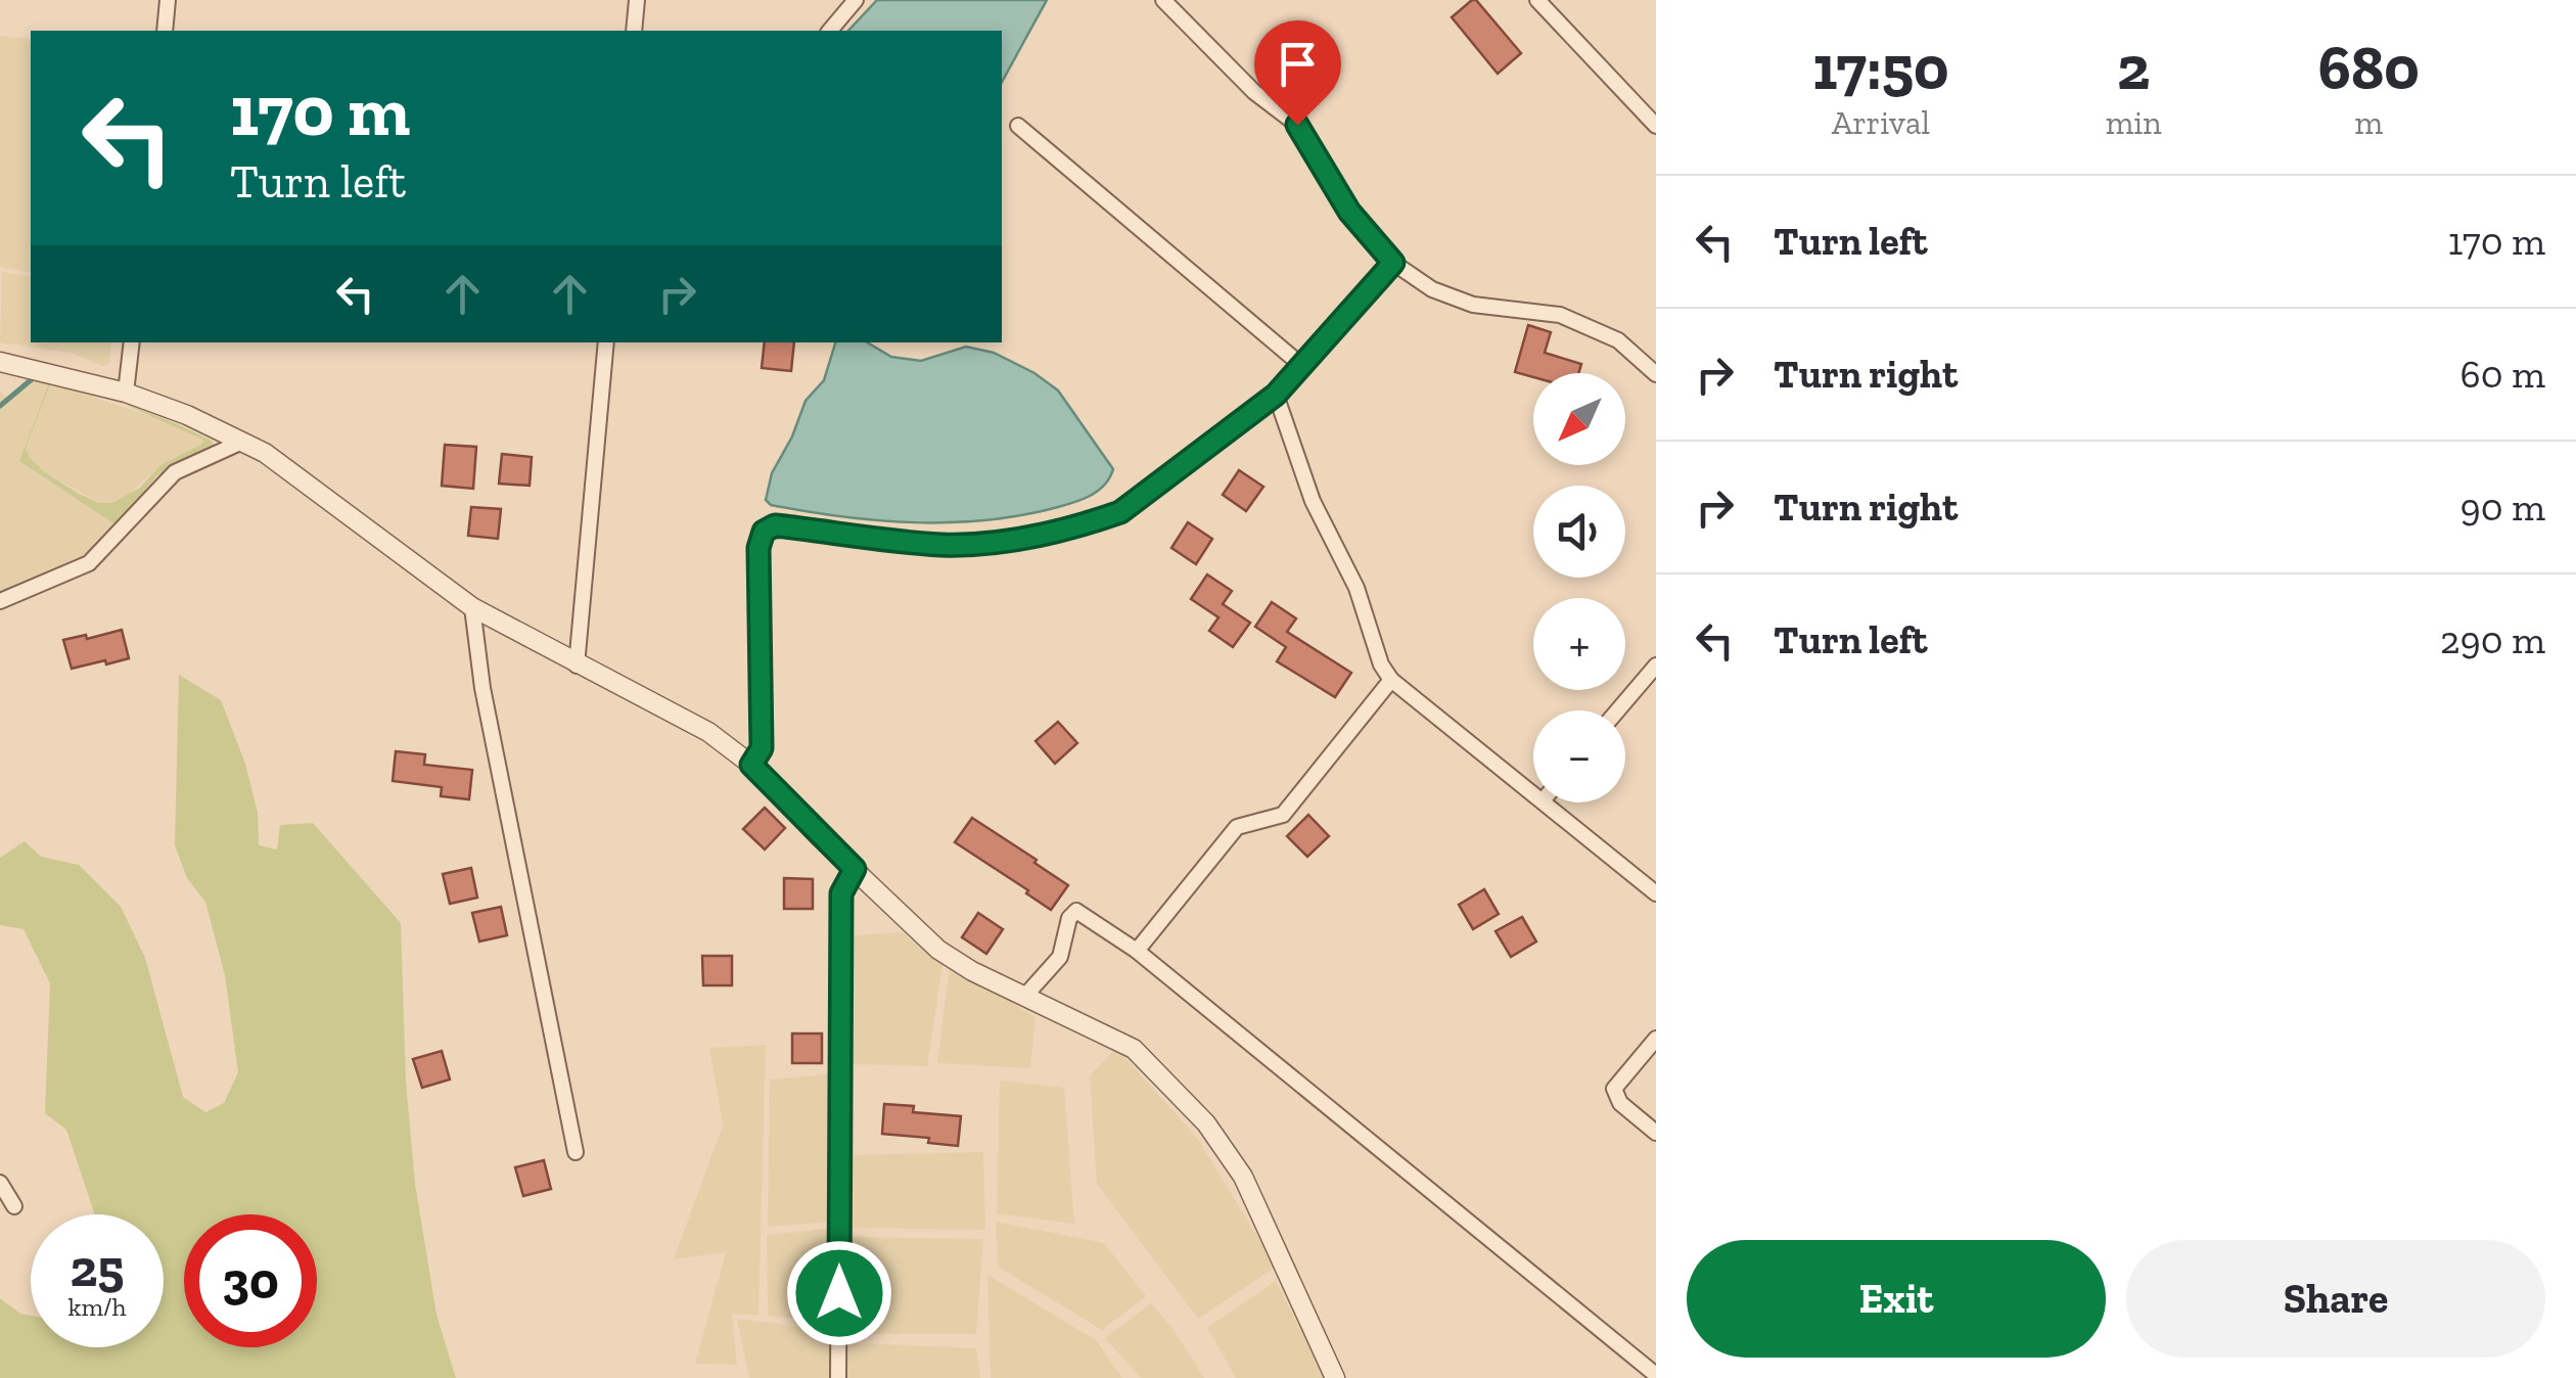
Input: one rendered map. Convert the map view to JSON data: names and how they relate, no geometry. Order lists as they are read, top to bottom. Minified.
{"north":"bottom left","page":{"eta":["17:50","Arrival","2","min","680","m"],"turn":["170 m","Turn left"],"list":[{"name":"Turn left","value":"170 m"},{"name":"Turn right","value":"60 m"},{"name":"Turn right","value":"90 m"},{"name":"Turn left","value":"290 m"}],"map_buttons":["+","−"],"speed":"25 km/h","limit":"30","buttons":["Exit","Share"]}}
